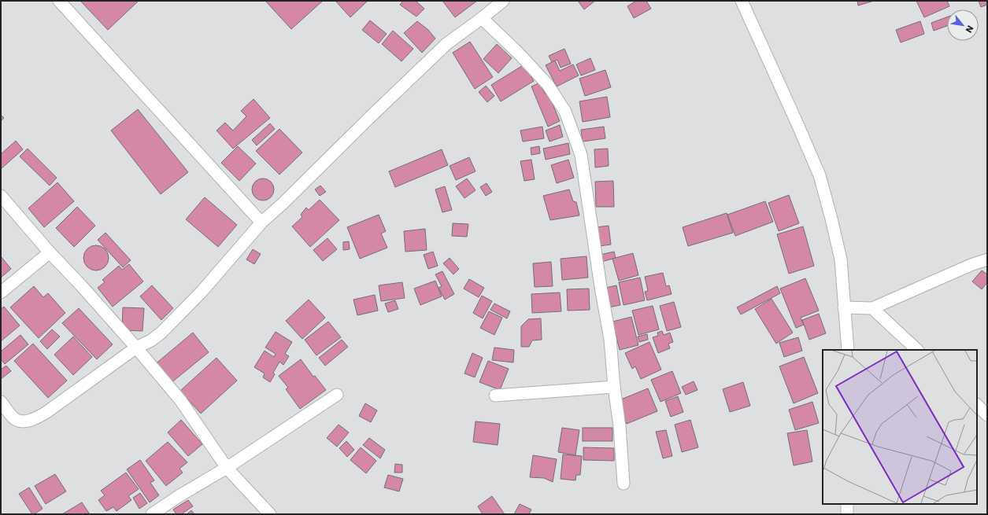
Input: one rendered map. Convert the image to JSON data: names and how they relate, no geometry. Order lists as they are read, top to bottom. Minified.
{"north":"bottom right"}
